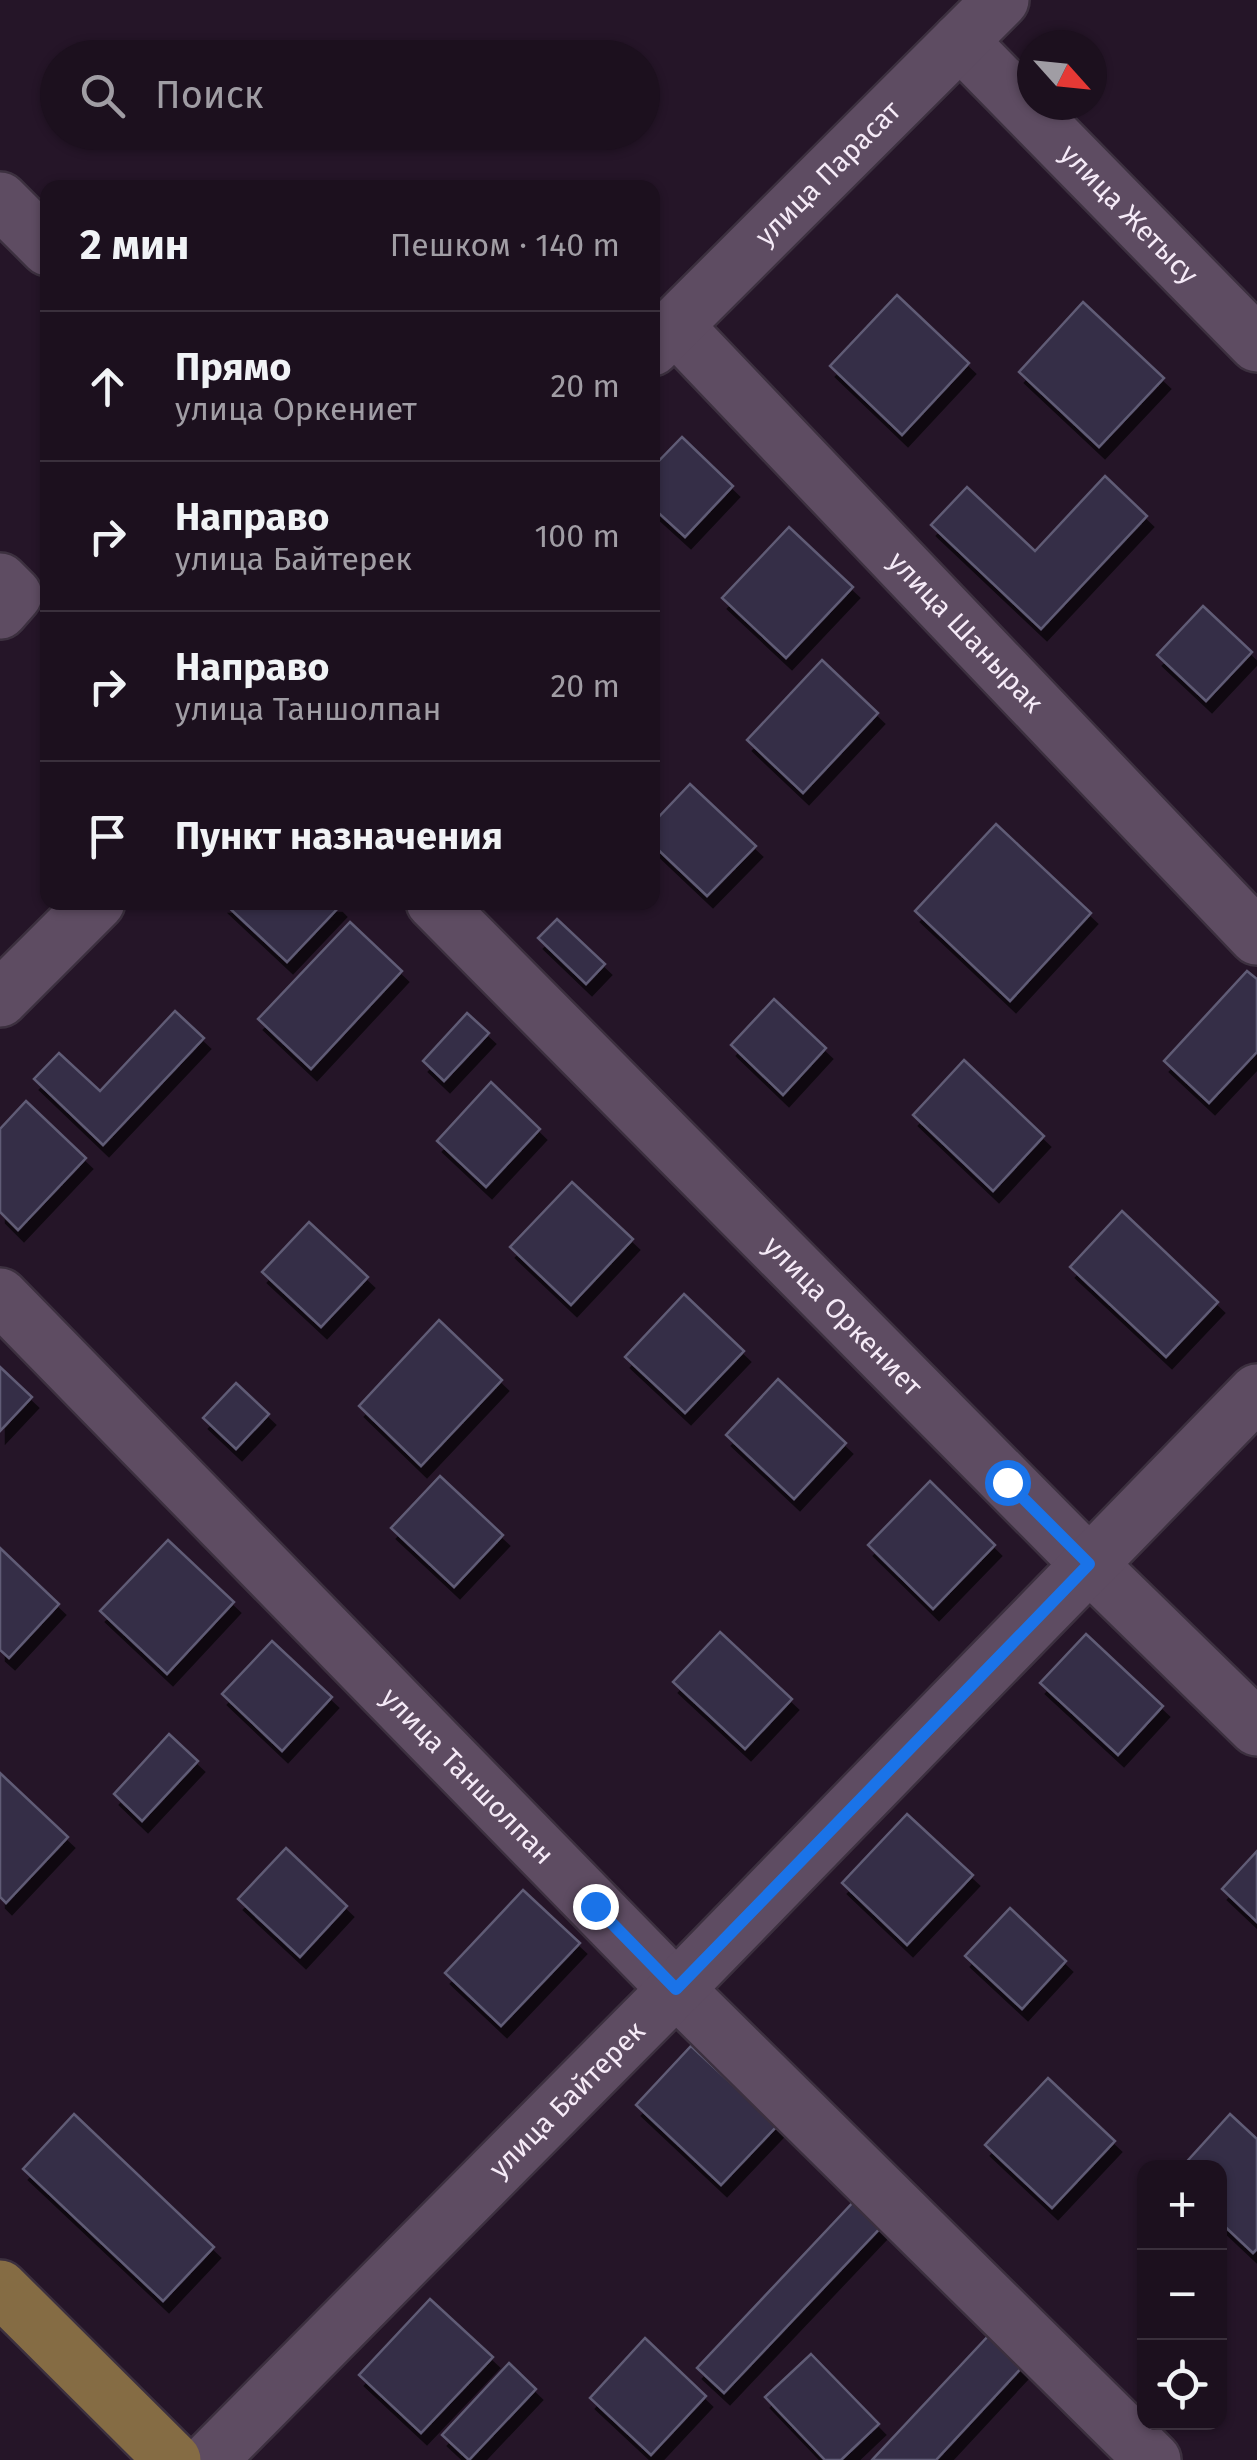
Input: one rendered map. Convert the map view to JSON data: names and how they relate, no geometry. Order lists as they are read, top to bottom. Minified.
{"streets":{"street":["улица Парасат","улица Жетысу","улица Шанырак","улица Оркениет","улица Таншолпан","улица Байтерек"]},"crossings":[["улица Парасат","улица Жетысу"],["улица Парасат","улица Шанырак"],["улица Оркениет","улица Байтерек"],["улица Таншолпан","улица Байтерек"]],"north":"bottom right","page":{"search":"Поиск","heading":["2 мин","Пешком · 140 m"],"list":[["Прямо","улица Оркениет","20 m"],["Направо","улица Байтерек","100 m"],["Направо","улица Таншолпан","20 m"],"Пункт назначения"],"map_buttons":["+","−"]}}
